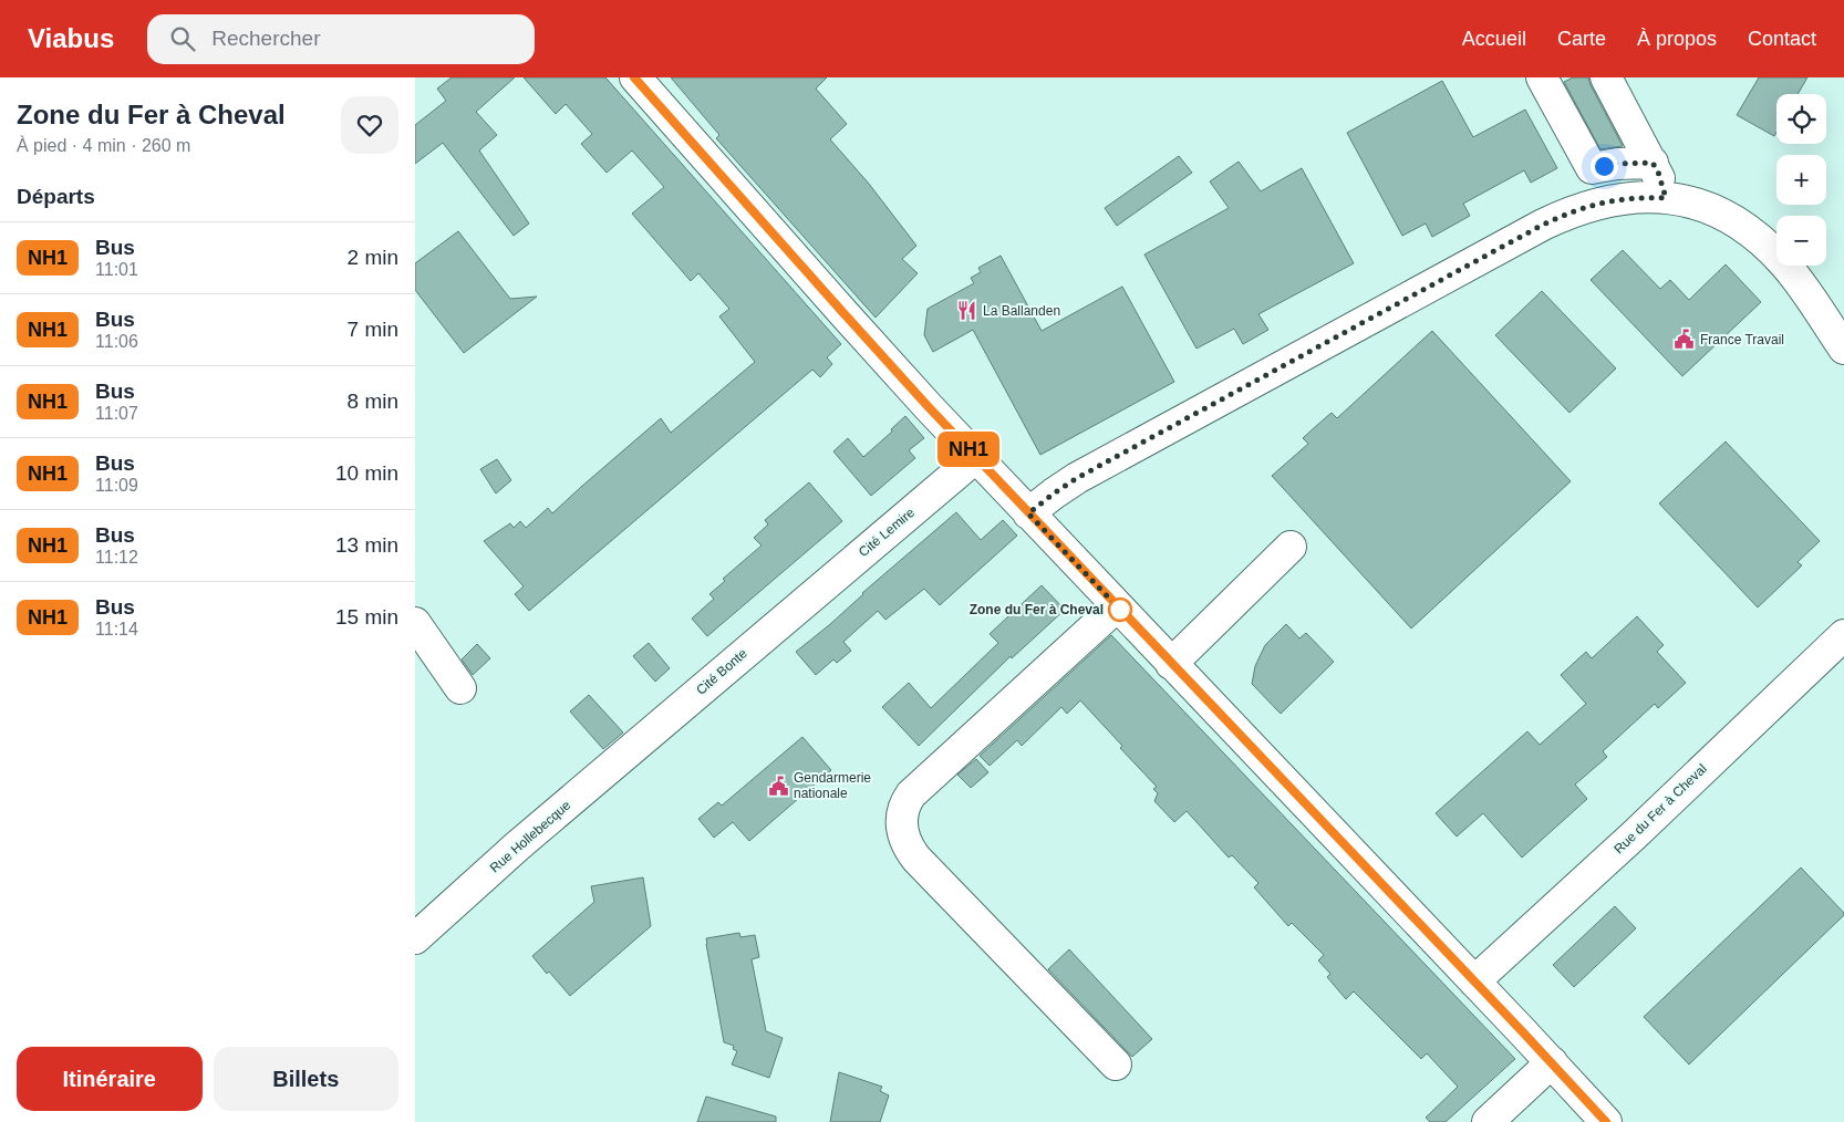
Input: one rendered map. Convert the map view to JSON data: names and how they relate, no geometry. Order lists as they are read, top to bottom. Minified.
{"streets":{"street":["Cité Lemire","Cité Bonte","Rue du Fer à Cheval","Rue Hollebecque"]},"crossings":[["Cité Lemire","Cité Bonte"],["Cité Bonte","Rue Hollebecque"]],"places":{"restaurant":["La Ballanden"],"public building":["France Travail","Gendarmerie nationale"],"other":["Zone du Fer à Cheval"]},"lines":["bus line NH1"],"page":{"header":"Viabus","search":"Rechercher","nav":["Accueil","Carte","À propos","Contact"],"heading":[["Zone du Fer à Cheval","À pied · 4 min · 260 m"],"Départs"],"on_map":"NH1","map_buttons":["+","−"],"list":[{"mark":"NH1","name":"Bus","note":"11:01","value":"2 min"},{"mark":"NH1","name":"Bus","note":"11:06","value":"7 min"},{"mark":"NH1","name":"Bus","note":"11:07","value":"8 min"},{"mark":"NH1","name":"Bus","note":"11:09","value":"10 min"},{"mark":"NH1","name":"Bus","note":"11:12","value":"13 min"},{"mark":"NH1","name":"Bus","note":"11:14","value":"15 min"}],"buttons":["Itinéraire","Billets"]}}
